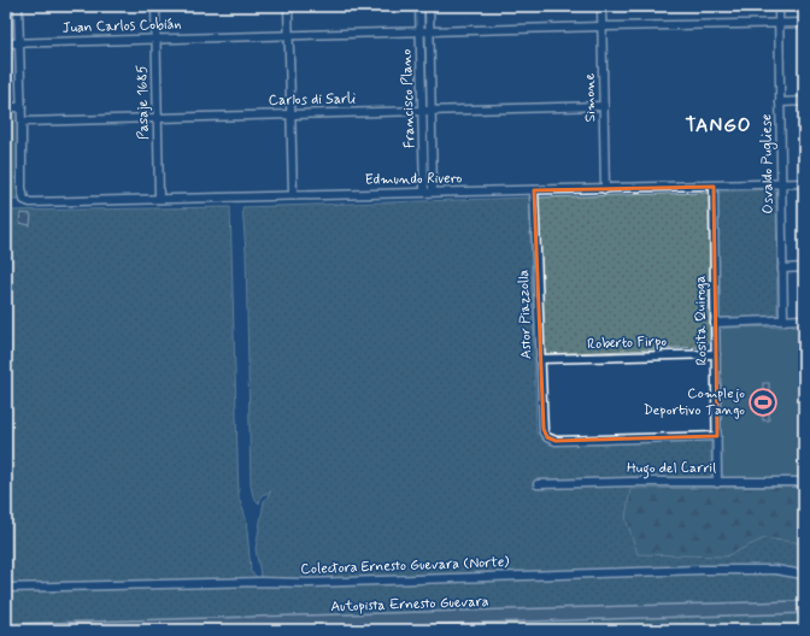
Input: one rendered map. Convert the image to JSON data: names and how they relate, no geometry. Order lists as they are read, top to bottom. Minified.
{"streets":{"highway":["Autopista Ernesto Guevara"],"street":["Juan Carlos Cobián","Simone","Francisco Plano","Carlos di Sarli","Pasaje 1685","Osvaldo Pugliese","Edmundo Rivero","Astor Piazzolla","Rosita Quiroga","Roberto Firpo","Hugo del Carril","Colectora Ernesto Guevara (Norte)"]},"crossings":[["Juan Carlos Cobián","Simone"],["Juan Carlos Cobián","Francisco Plano"],["Juan Carlos Cobián","Pasaje 1685"],["Juan Carlos Cobián","Osvaldo Pugliese"],["Simone","Carlos di Sarli"],["Simone","Edmundo Rivero"],["Francisco Plano","Carlos di Sarli"],["Francisco Plano","Edmundo Rivero"],["Carlos di Sarli","Pasaje 1685"],["Carlos di Sarli","Edmundo Rivero"],["Pasaje 1685","Edmundo Rivero"],["Osvaldo Pugliese","Edmundo Rivero"],["Edmundo Rivero","Astor Piazzolla"],["Edmundo Rivero","Rosita Quiroga"],["Astor Piazzolla","Rosita Quiroga"],["Astor Piazzolla","Roberto Firpo"],["Rosita Quiroga","Roberto Firpo"],["Rosita Quiroga","Hugo del Carril"]],"districts":["TANGO"],"places":{"sports":["Complejo Deportivo Tango"]}}
